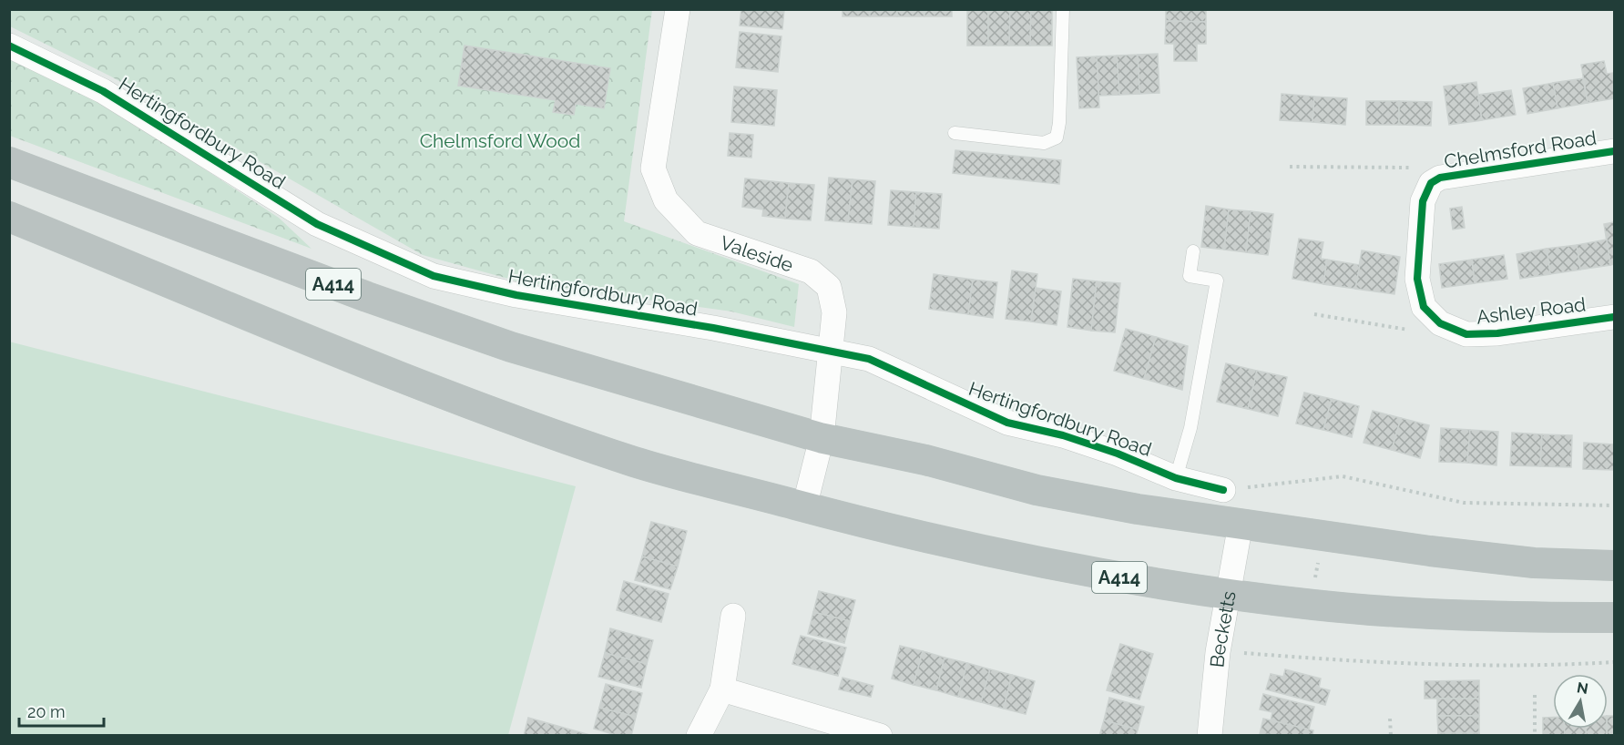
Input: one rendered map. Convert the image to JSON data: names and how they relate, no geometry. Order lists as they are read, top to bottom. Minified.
{"streets":{"highway":["A414"],"street":["Hertingfordbury Road","Chelmsford Road","Valeside","Ashley Road","Becketts"]},"crossings":[["Hertingfordbury Road","Valeside"],["Chelmsford Road","Ashley Road"],["Valeside","A414"],["A414","Becketts"]],"parks":["Chelmsford Wood"],"scale_bar":"20 m","north":"top"}
